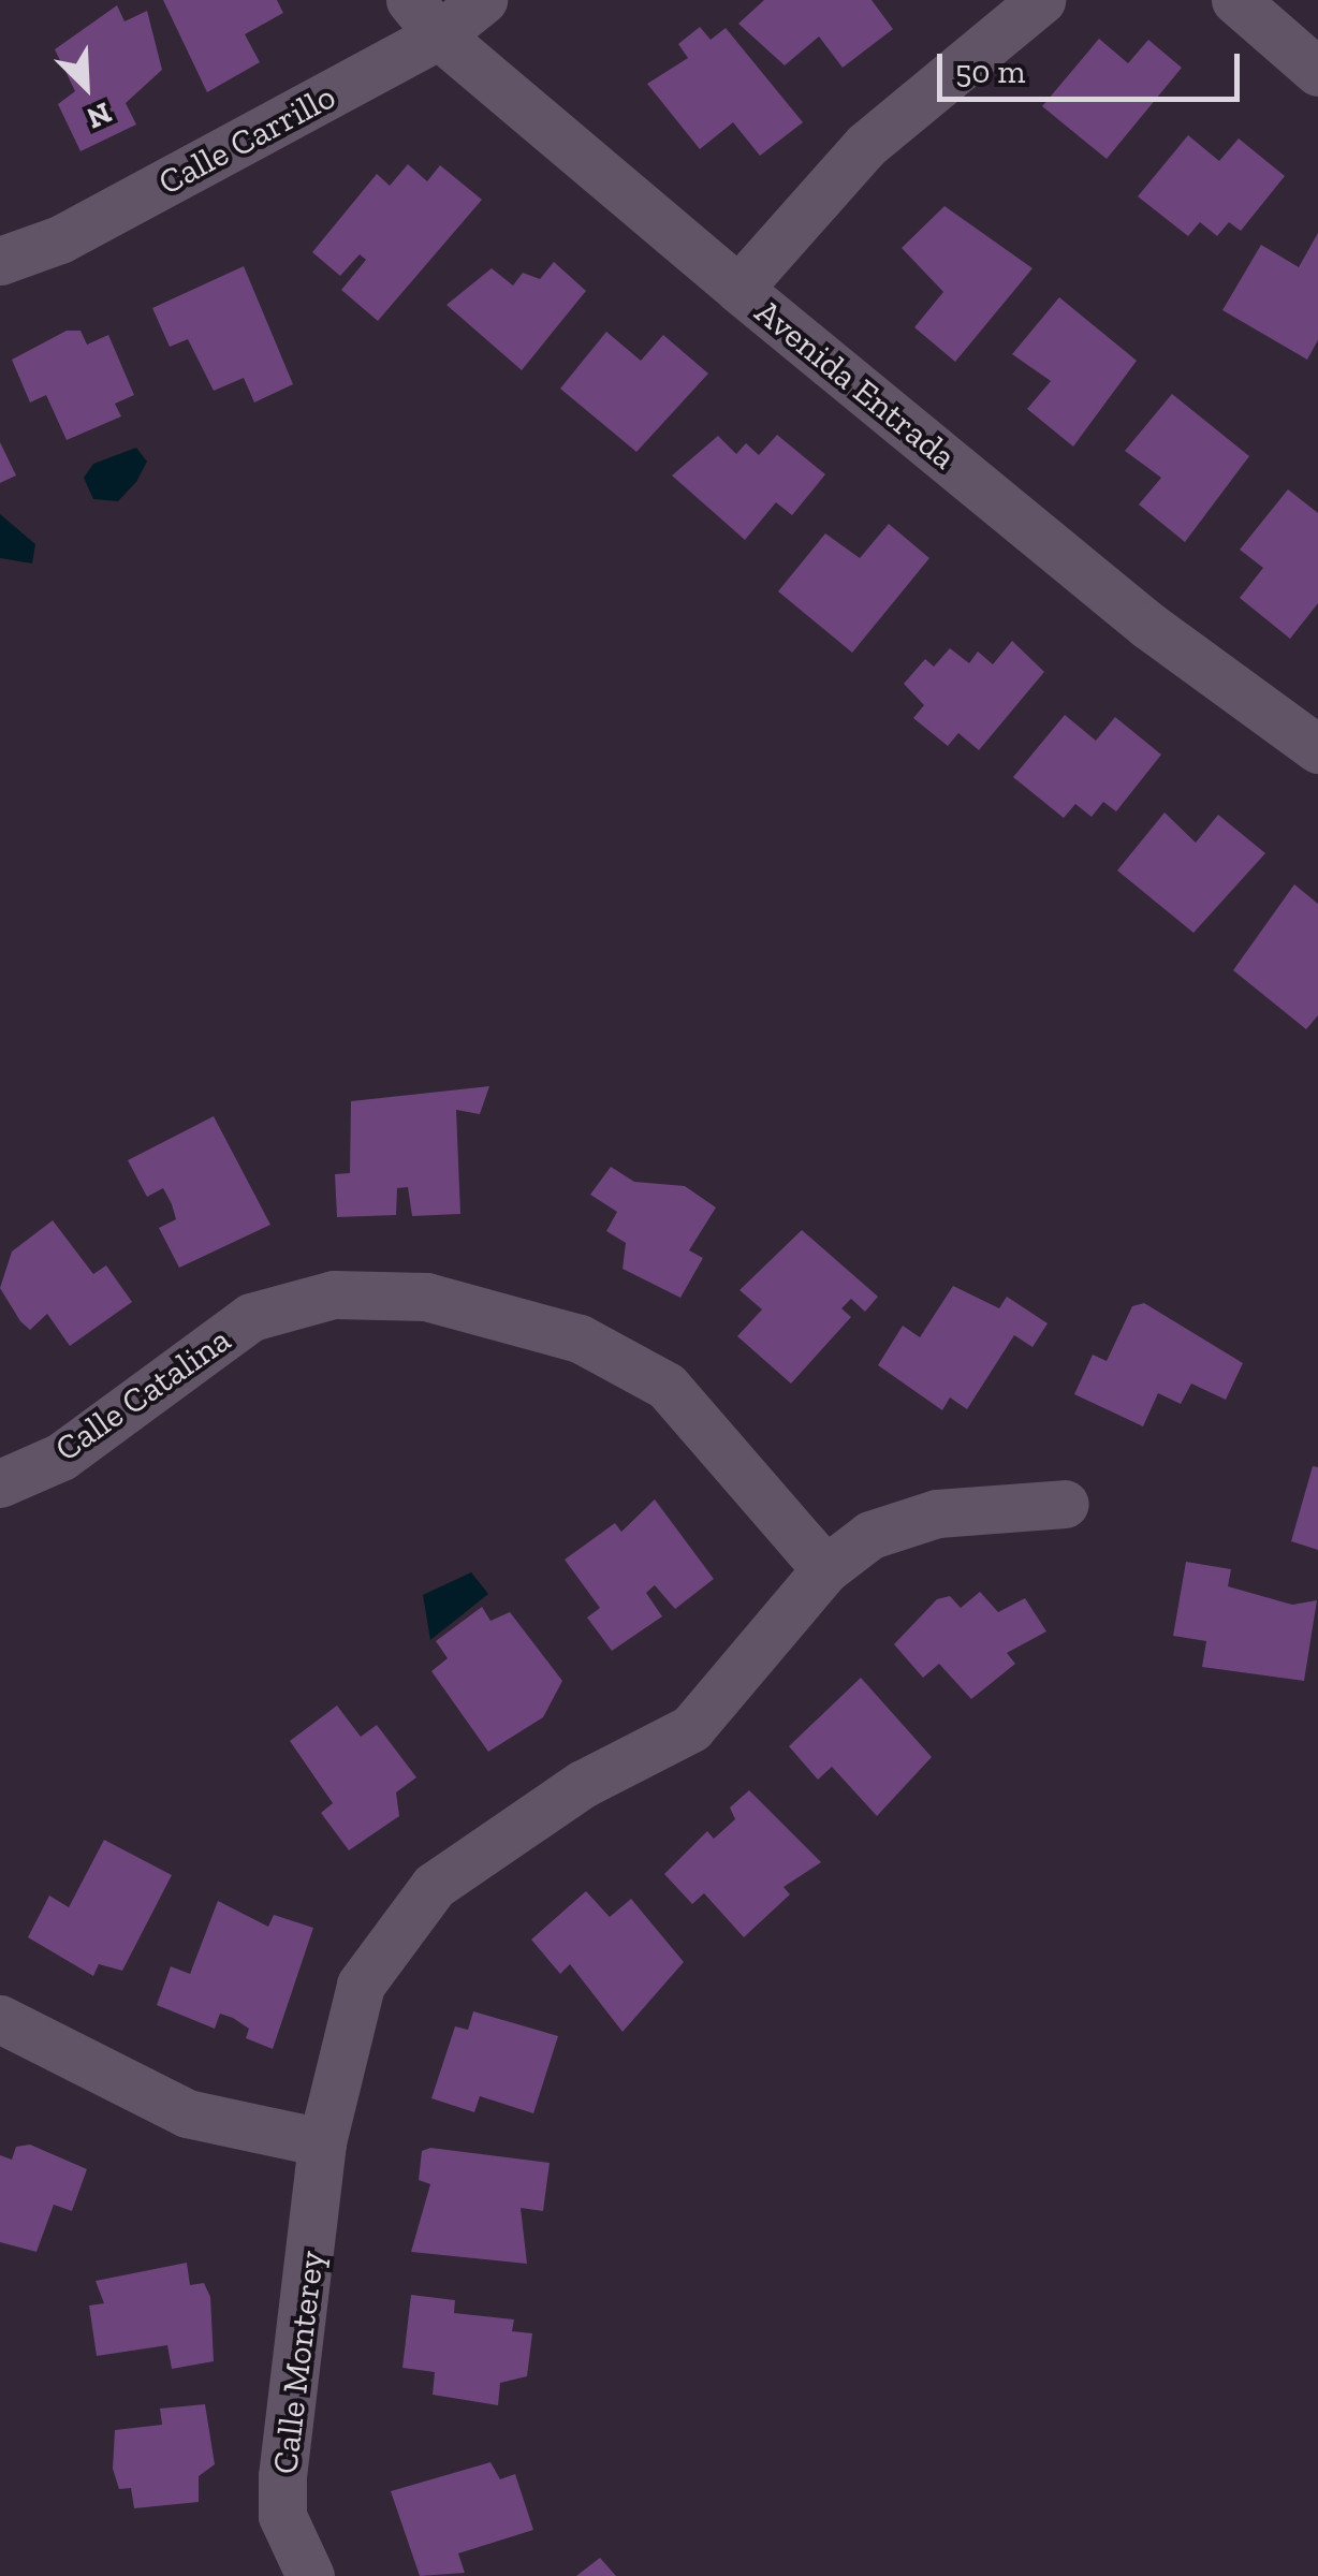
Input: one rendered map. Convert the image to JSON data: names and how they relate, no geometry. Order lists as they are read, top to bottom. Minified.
{"streets":{"street":["Calle Carrillo","Avenida Entrada","Calle Catalina","Calle Monterey"]},"crossings":[["Calle Carrillo","Avenida Entrada"],["Calle Catalina","Calle Monterey"]],"scale_bar":"50 m","north":"bottom right"}
